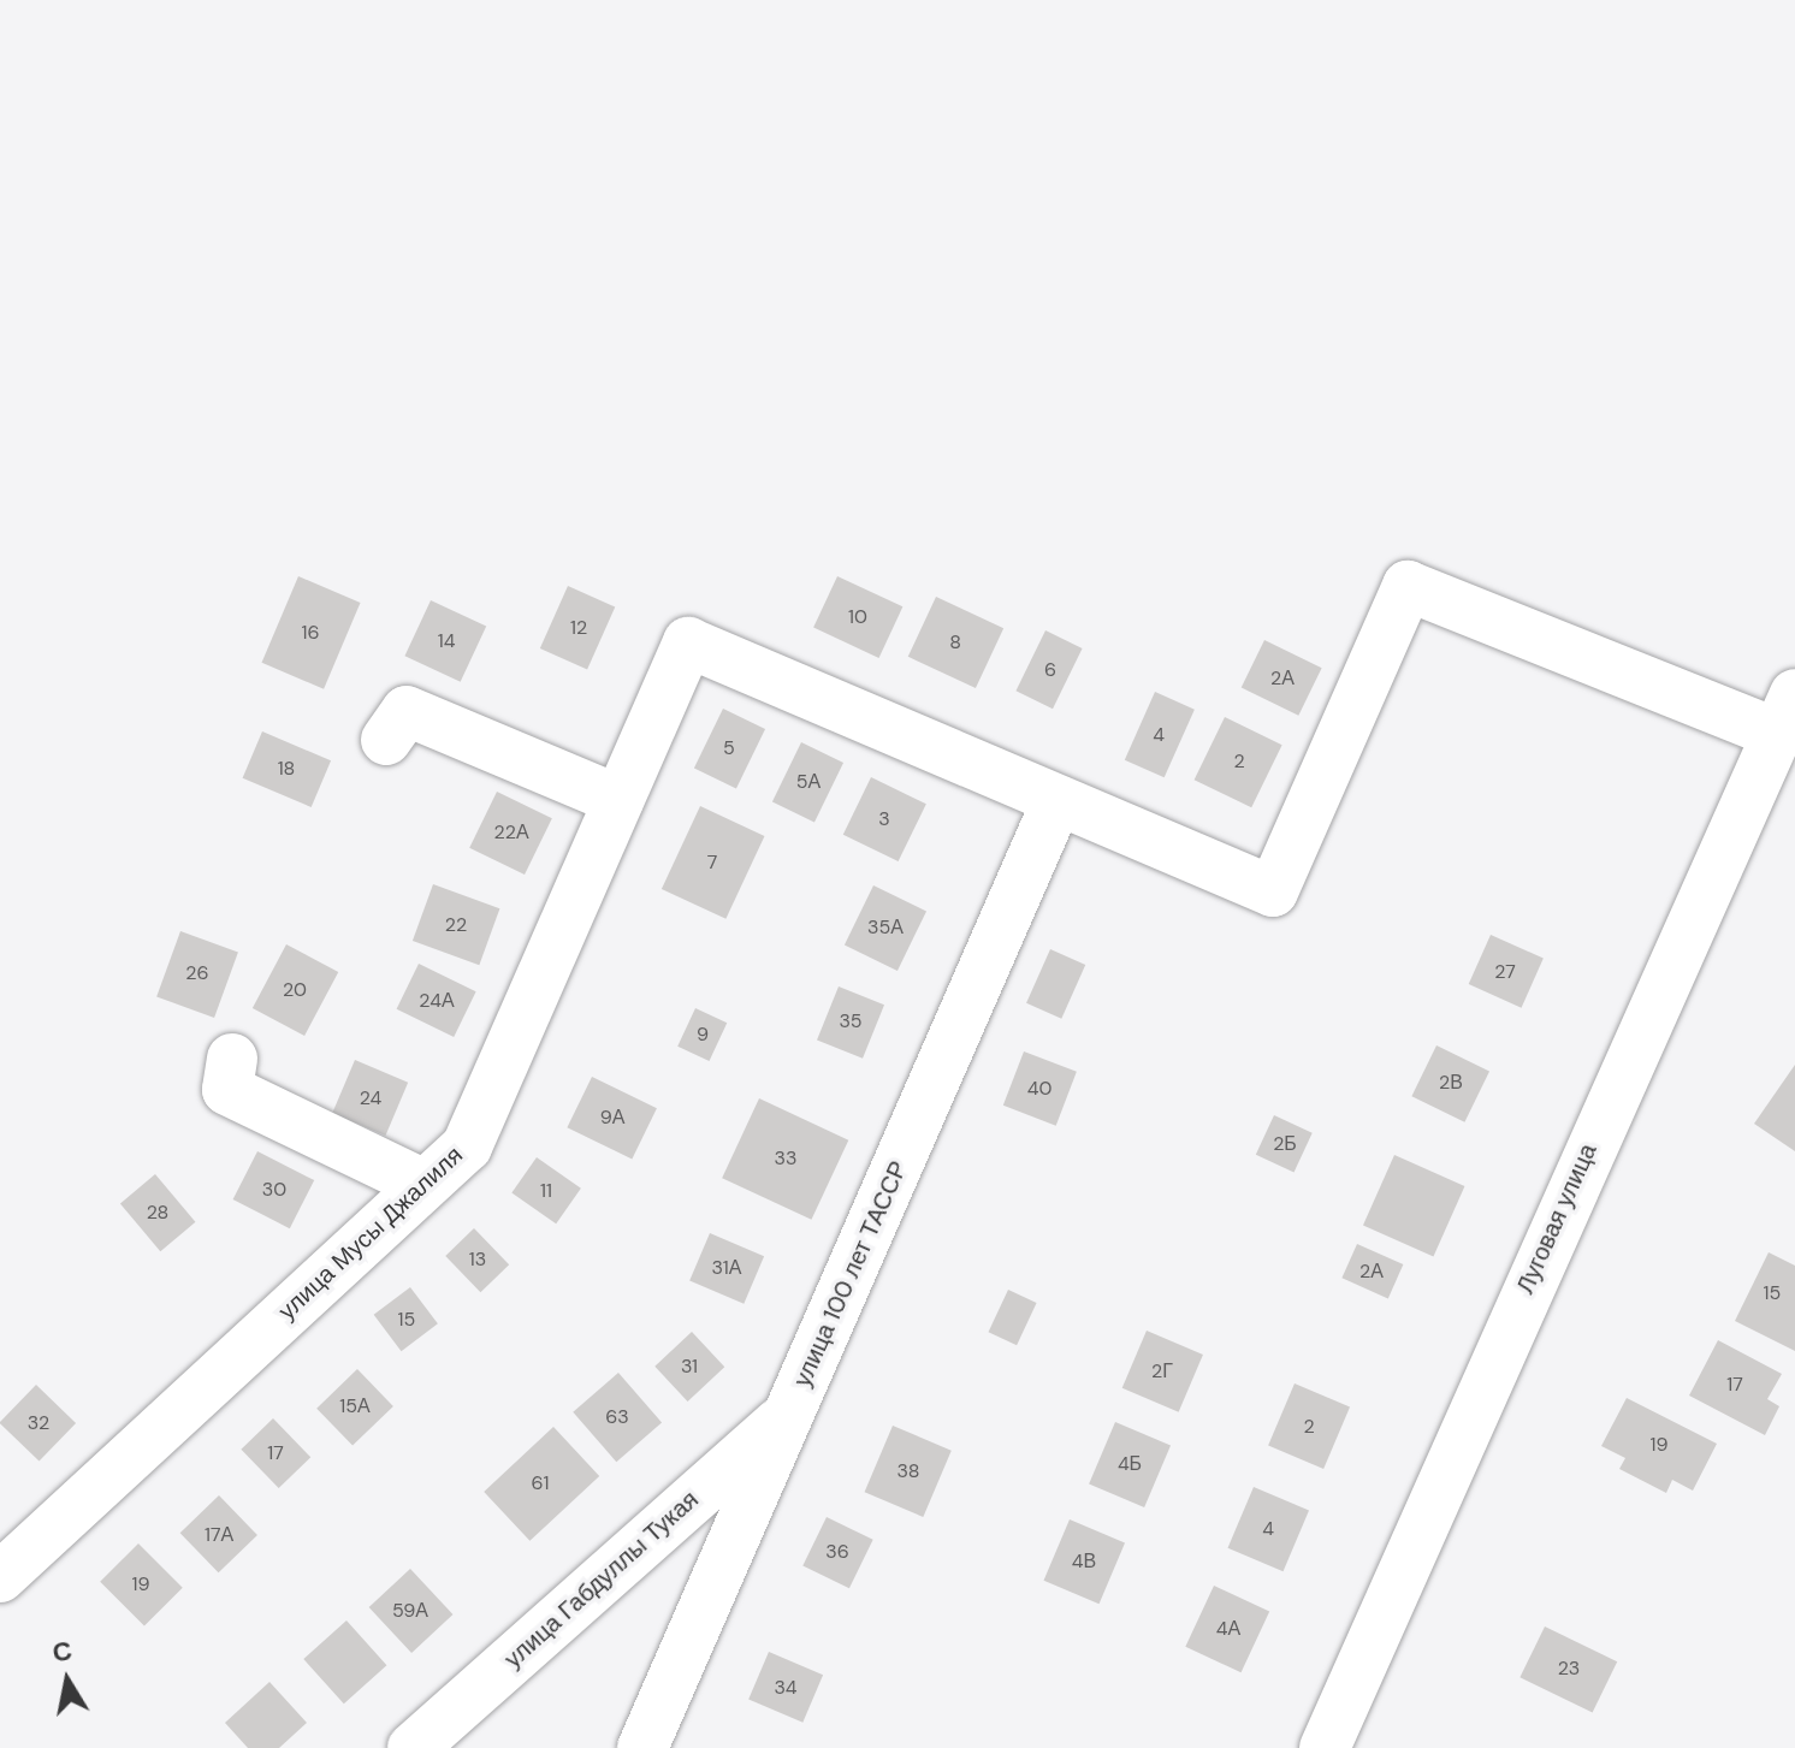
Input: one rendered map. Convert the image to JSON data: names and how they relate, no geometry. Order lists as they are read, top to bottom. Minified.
{"streets":{"street":["Луговая улица","улица Мусы Джалиля","улица 100 лет ТАССР","улица Габдуллы Тукая"]},"crossings":[["улица Мусы Джалиля","улица 100 лет ТАССР"],["улица 100 лет ТАССР","улица Габдуллы Тукая"]],"house_numbers":["10","12","16","14","8","6","2А","4","5","2","18","5А","3","22А","7","22","35А","27","26","20","24А","35","9","2В","40","24","9А","2Б","33","30","11","28","13","31А","2А","15","15","31","2Г","17","15А","63","32","2","19","17","4Б","38","61","4","17А","36","4В","19","59А","4А","23","34"],"north":"top"}
